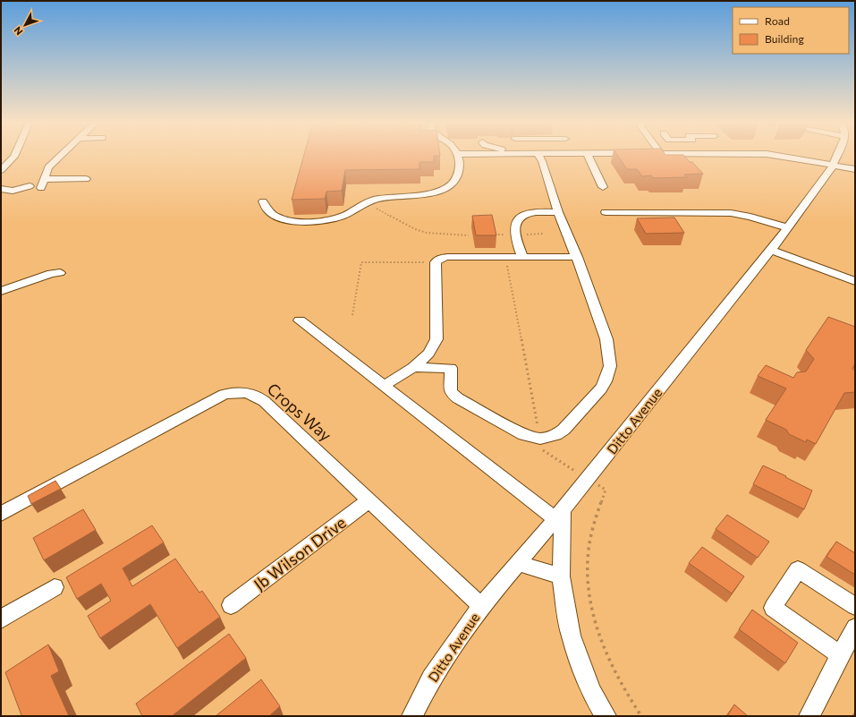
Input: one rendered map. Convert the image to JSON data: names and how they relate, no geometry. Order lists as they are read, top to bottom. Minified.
{"streets":{"street":["Crops Way","Ditto Avenue","Jb Wilson Drive"]},"crossings":[["Crops Way","Ditto Avenue"],["Crops Way","Jb Wilson Drive"]],"legend":["Road","Building"],"north":"bottom left"}
